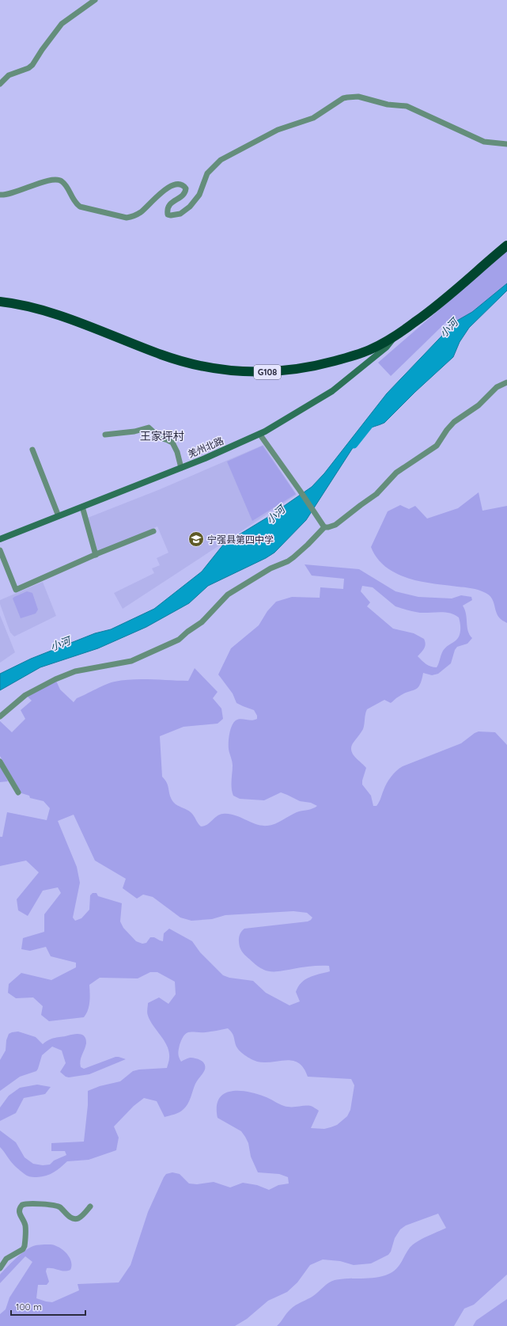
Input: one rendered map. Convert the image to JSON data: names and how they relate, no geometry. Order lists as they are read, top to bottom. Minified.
{"streets":{"highway":["G108"],"main road":["羌州北路"]},"crossings":[["G108","羌州北路"]],"districts":["王家坪村"],"water":["小河"],"places":{"school or university":["宁强县第四中学"]},"scale_bar":"100 m"}
